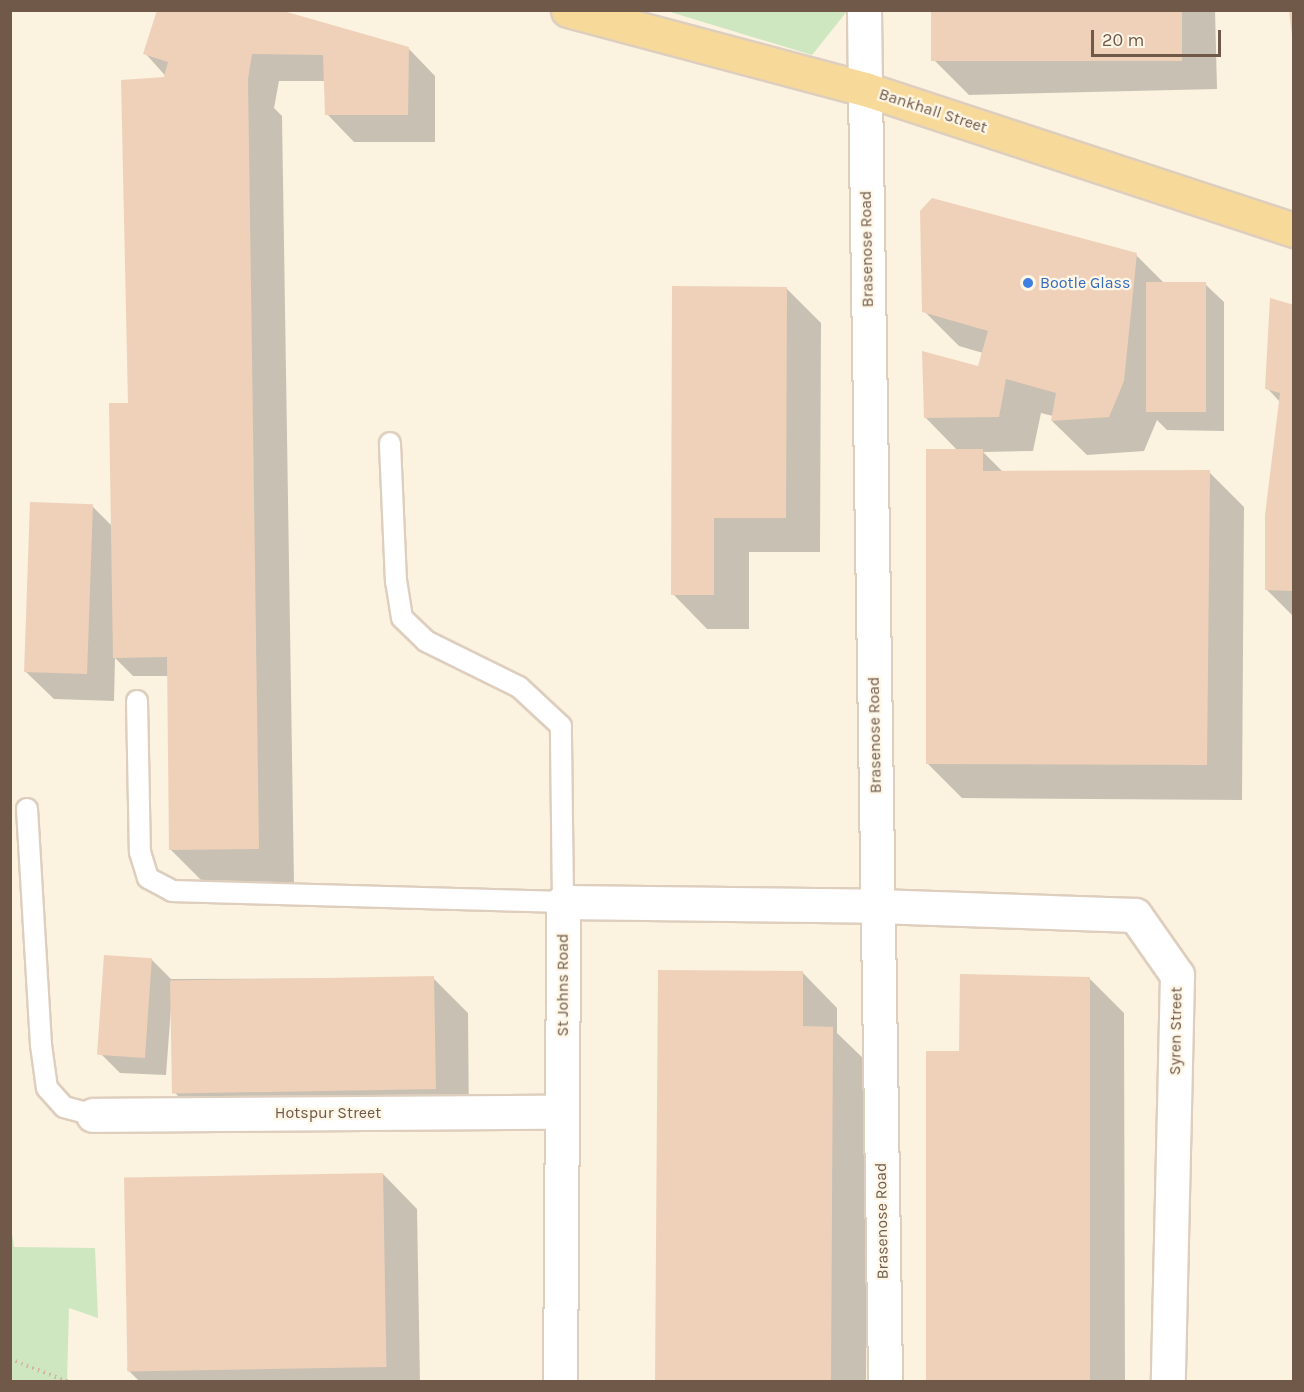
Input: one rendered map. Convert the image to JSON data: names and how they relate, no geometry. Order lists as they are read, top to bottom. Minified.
{"streets":{"main road":["Bankhall Street"],"street":["Brasenose Road","St Johns Road","Syren Street","Hotspur Street"]},"crossings":[["Bankhall Street","Brasenose Road"],["Brasenose Road","Syren Street"],["St Johns Road","Hotspur Street"]],"places":["Bootle Glass"],"scale_bar":"20 m"}
